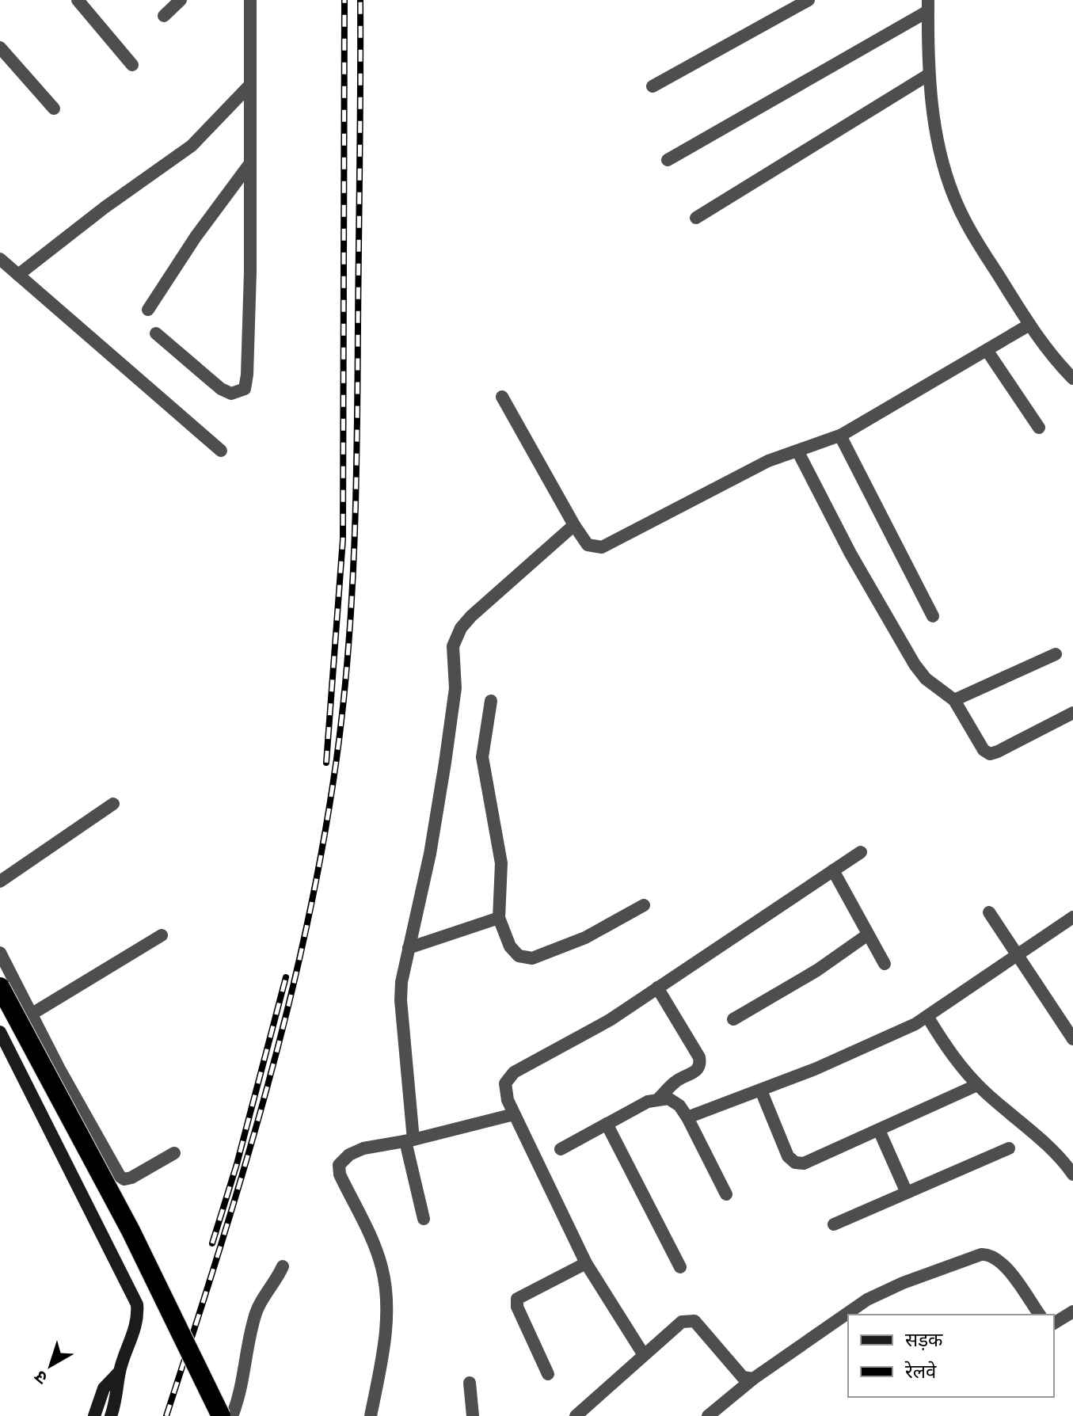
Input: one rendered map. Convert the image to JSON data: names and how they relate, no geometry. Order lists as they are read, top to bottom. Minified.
{"legend":["सड़क","रेलवे"],"north":"bottom left"}
